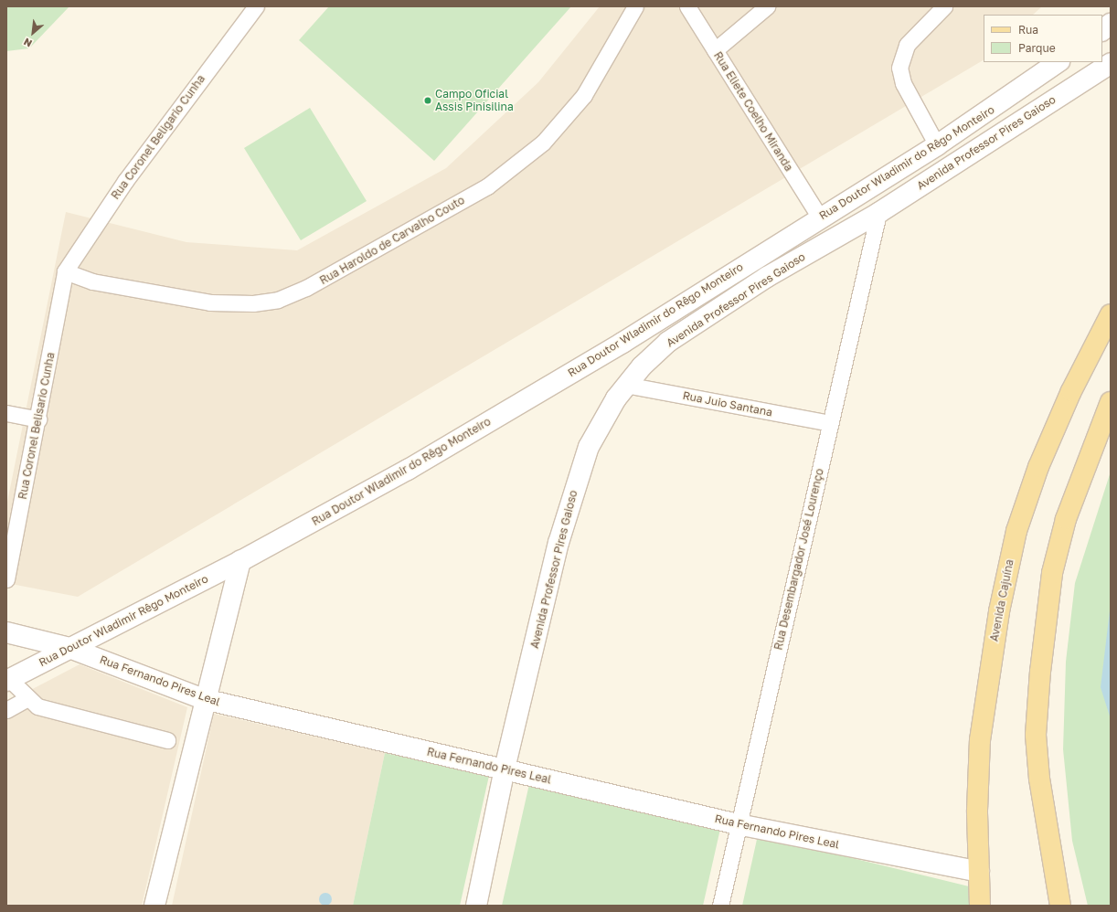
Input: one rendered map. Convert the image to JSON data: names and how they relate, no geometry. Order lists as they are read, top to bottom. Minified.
{"streets":{"main road":["Avenida Professor Pires Gaioso","Rua Doutor Wladimir do Rêgo Monteiro","Avenida Cajuína","Rua Doutor Wladimir Rêgo Monteiro","Rua Fernando Pires Leal"],"street":["Rua Eliete Coelho Miranda","Rua Coronel Beligario Cunha","Rua Haroldo de Carvalho Couto","Rua Juio Santana","Rua Coronel Belisario Cunha","Rua Desembargador José Lourenço"]},"crossings":[["Rua Eliete Coelho Miranda","Rua Doutor Wladimir do Rêgo Monteiro"],["Rua Coronel Beligario Cunha","Rua Haroldo de Carvalho Couto"],["Rua Coronel Beligario Cunha","Rua Coronel Belisario Cunha"],["Avenida Professor Pires Gaioso","Rua Juio Santana"],["Avenida Professor Pires Gaioso","Rua Desembargador José Lourenço"],["Avenida Professor Pires Gaioso","Rua Fernando Pires Leal"],["Rua Doutor Wladimir do Rêgo Monteiro","Rua Doutor Wladimir Rêgo Monteiro"],["Rua Haroldo de Carvalho Couto","Rua Coronel Belisario Cunha"],["Rua Juio Santana","Rua Desembargador José Lourenço"],["Rua Desembargador José Lourenço","Rua Fernando Pires Leal"],["Avenida Cajuína","Rua Fernando Pires Leal"],["Rua Doutor Wladimir Rêgo Monteiro","Rua Fernando Pires Leal"]],"places":["Campo Oficial Assis Pinisilina"],"legend":["Rua","Parque"],"north":"bottom left"}
